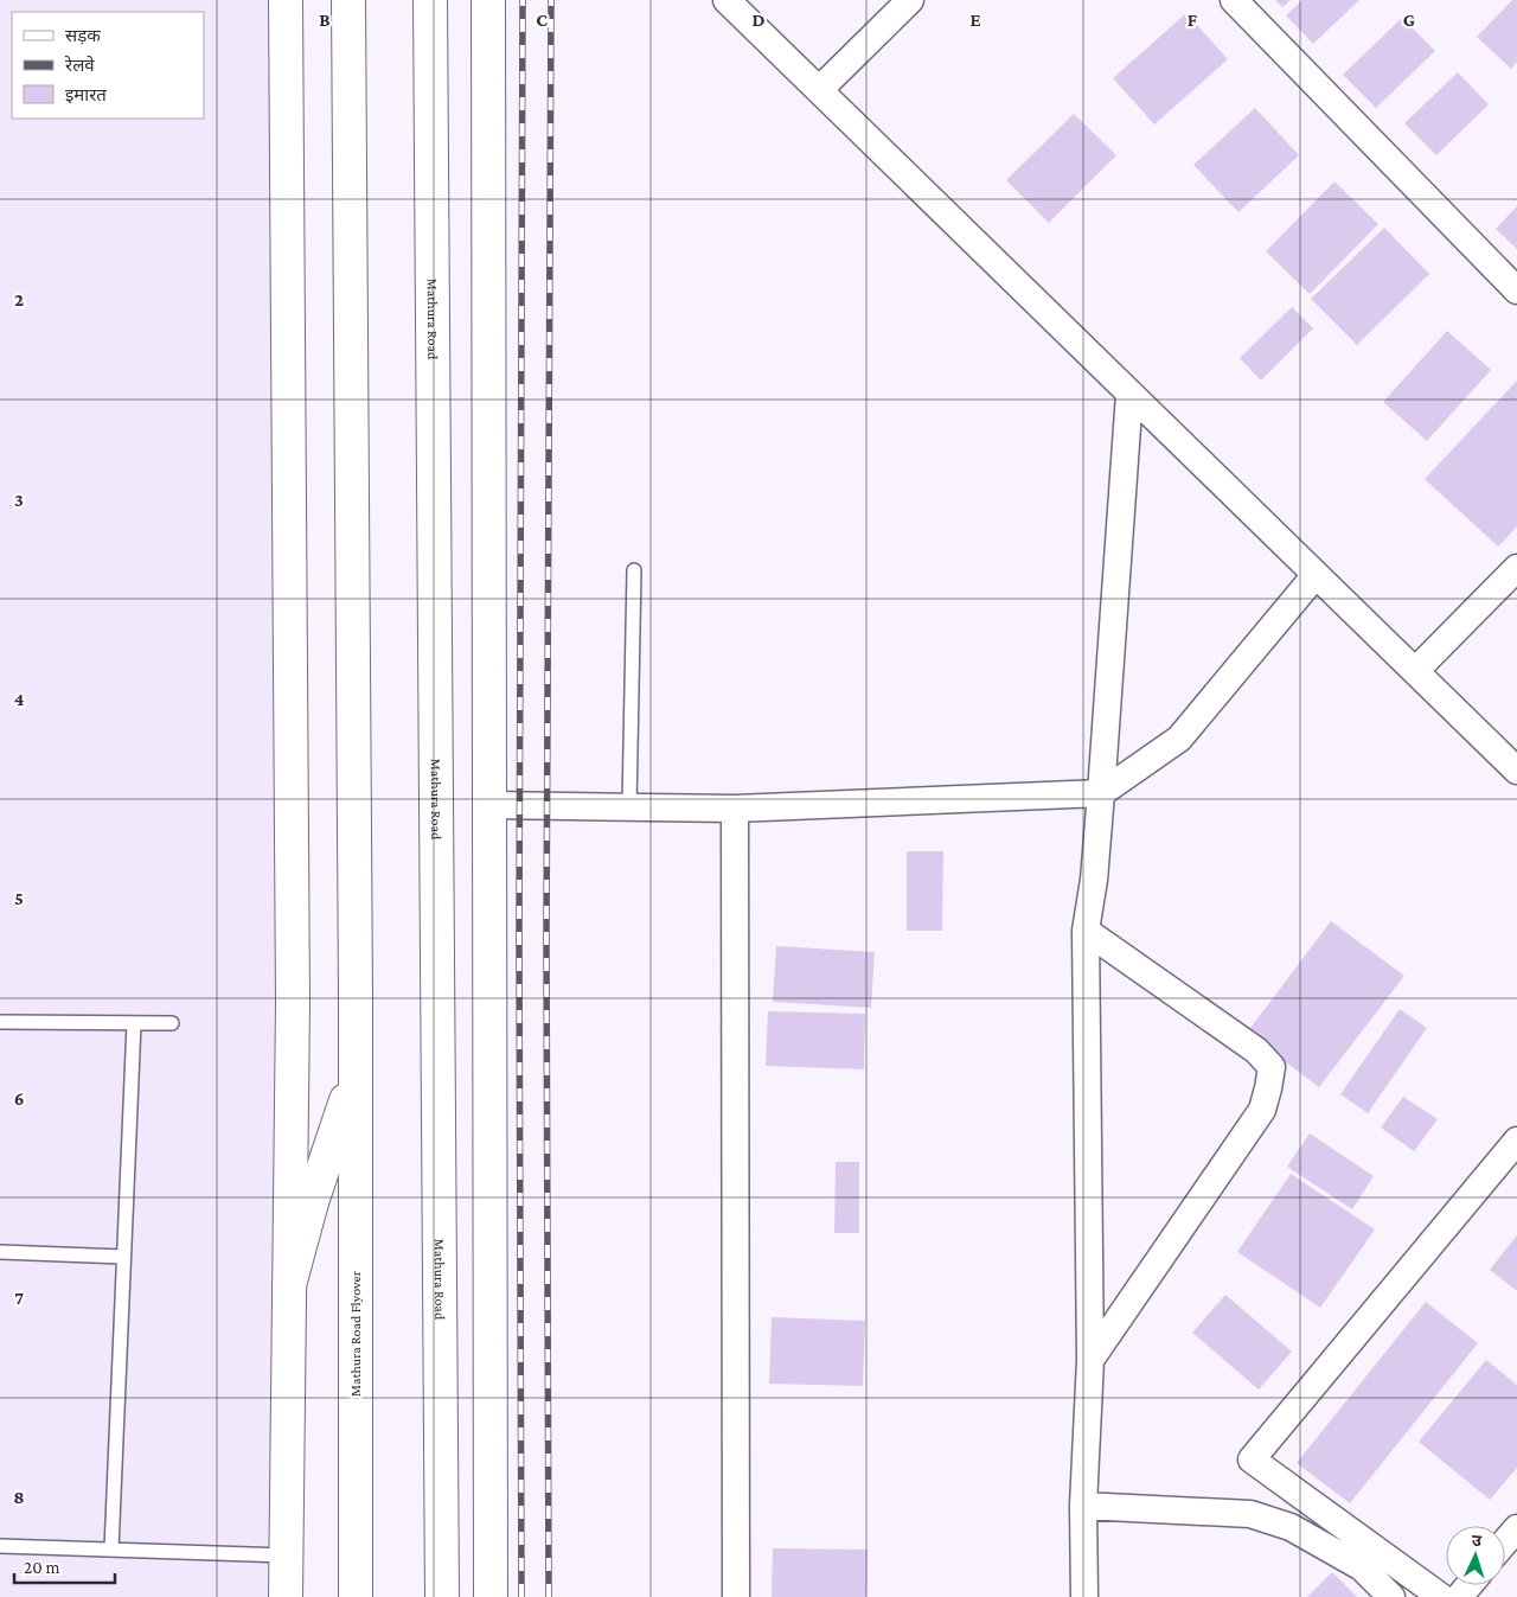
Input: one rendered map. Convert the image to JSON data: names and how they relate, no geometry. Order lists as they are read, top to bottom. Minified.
{"streets":{"main road":["Mathura Road","Mathura Road Flyover"]},"legend":["सड़क","रेलवे","इमारत"],"scale_bar":"20 m","north":"top","grid":{"columns":["B","C","D","E","F","G"],"rows":["2","3","4","5","6","7","8"]}}
